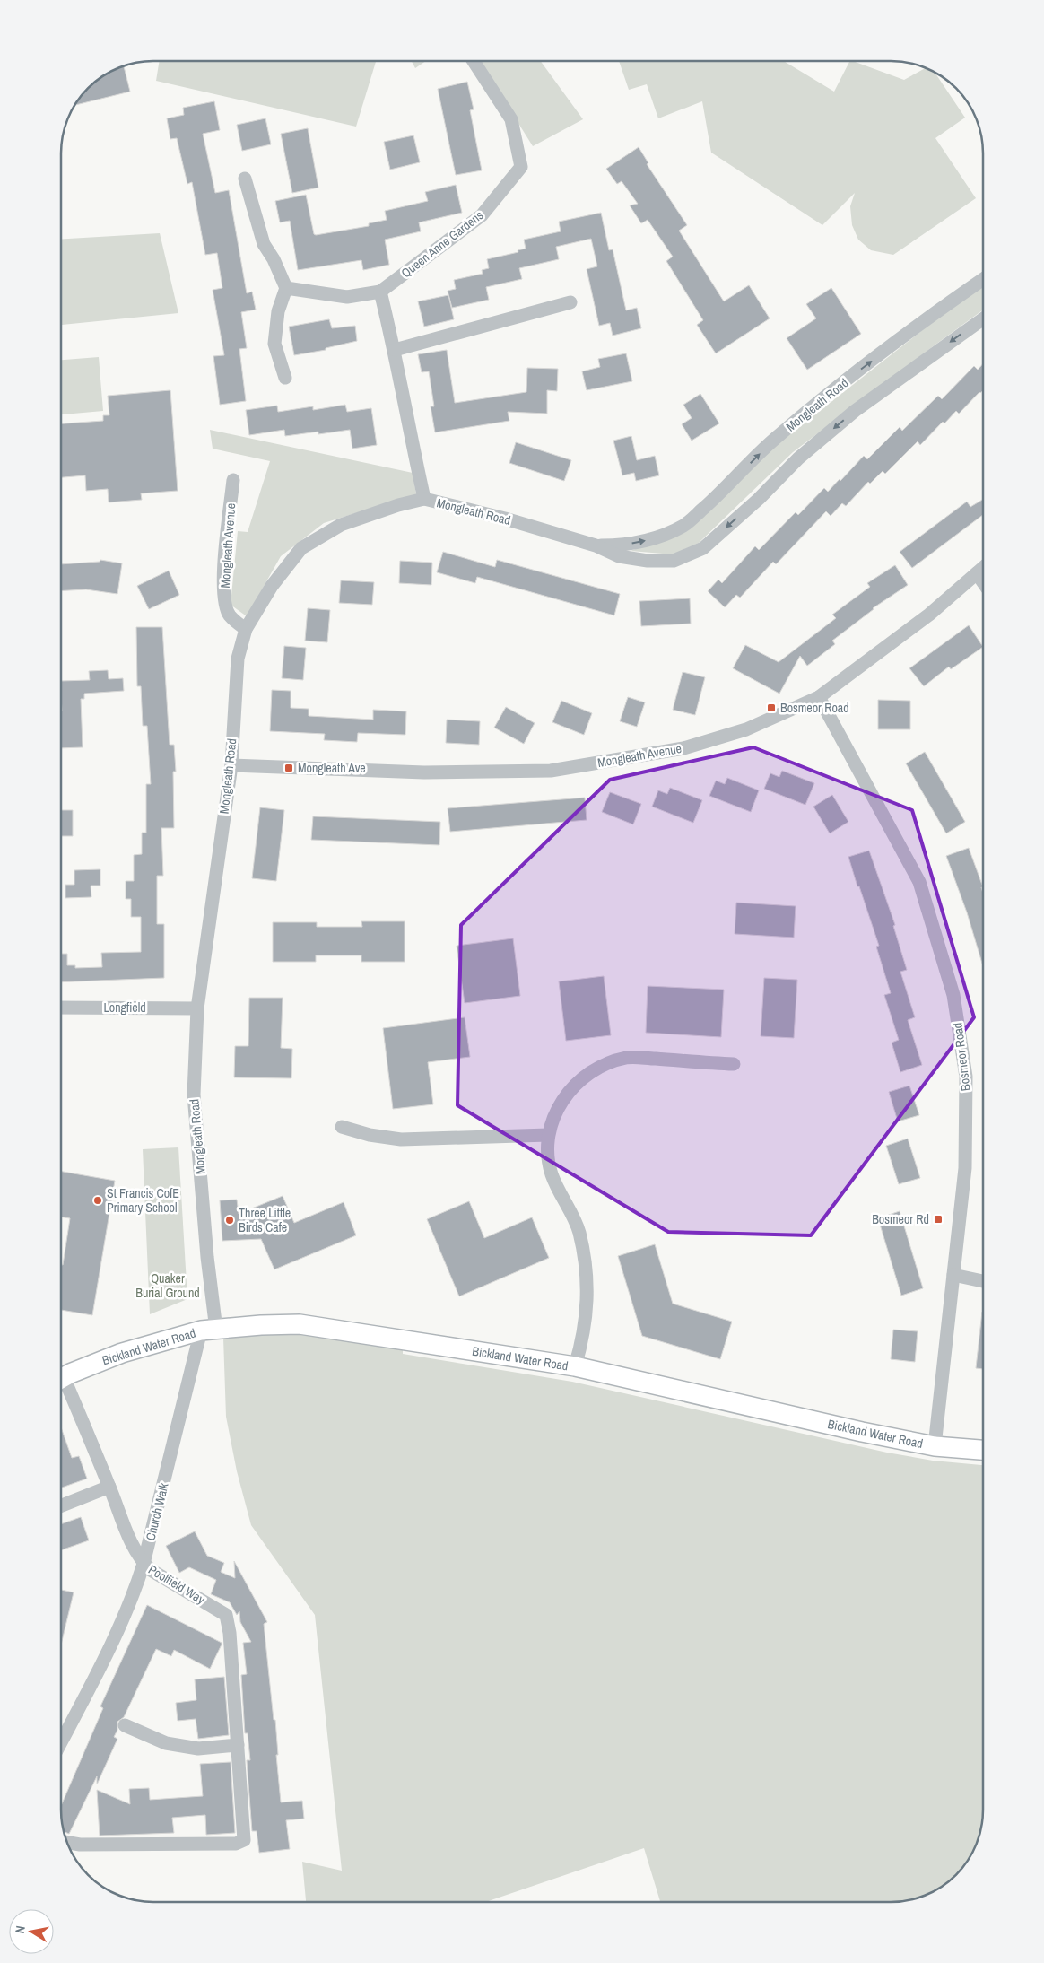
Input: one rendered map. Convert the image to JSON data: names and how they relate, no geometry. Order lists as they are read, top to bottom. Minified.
{"streets":{"street":["Queen Anne Gardens","Mongleath Road","Mongleath Avenue","Longfield","Bosmeor Road","Bickland Water Road","Church Walk","Poolfield Way"]},"crossings":[["Mongleath Road","Mongleath Avenue"],["Mongleath Road","Longfield"],["Mongleath Road","Bickland Water Road"],["Mongleath Road","Church Walk"],["Mongleath Avenue","Bosmeor Road"],["Bosmeor Road","Bickland Water Road"],["Bickland Water Road","Church Walk"],["Church Walk","Poolfield Way"]],"parks":["Quaker Burial Ground"],"places":{"transit":["Bosmeor Road","Mongleath Ave","Bosmeor Rd"],"other":["St Francis CofE Primary School","Three Little Birds Cafe"]},"north":"left"}
